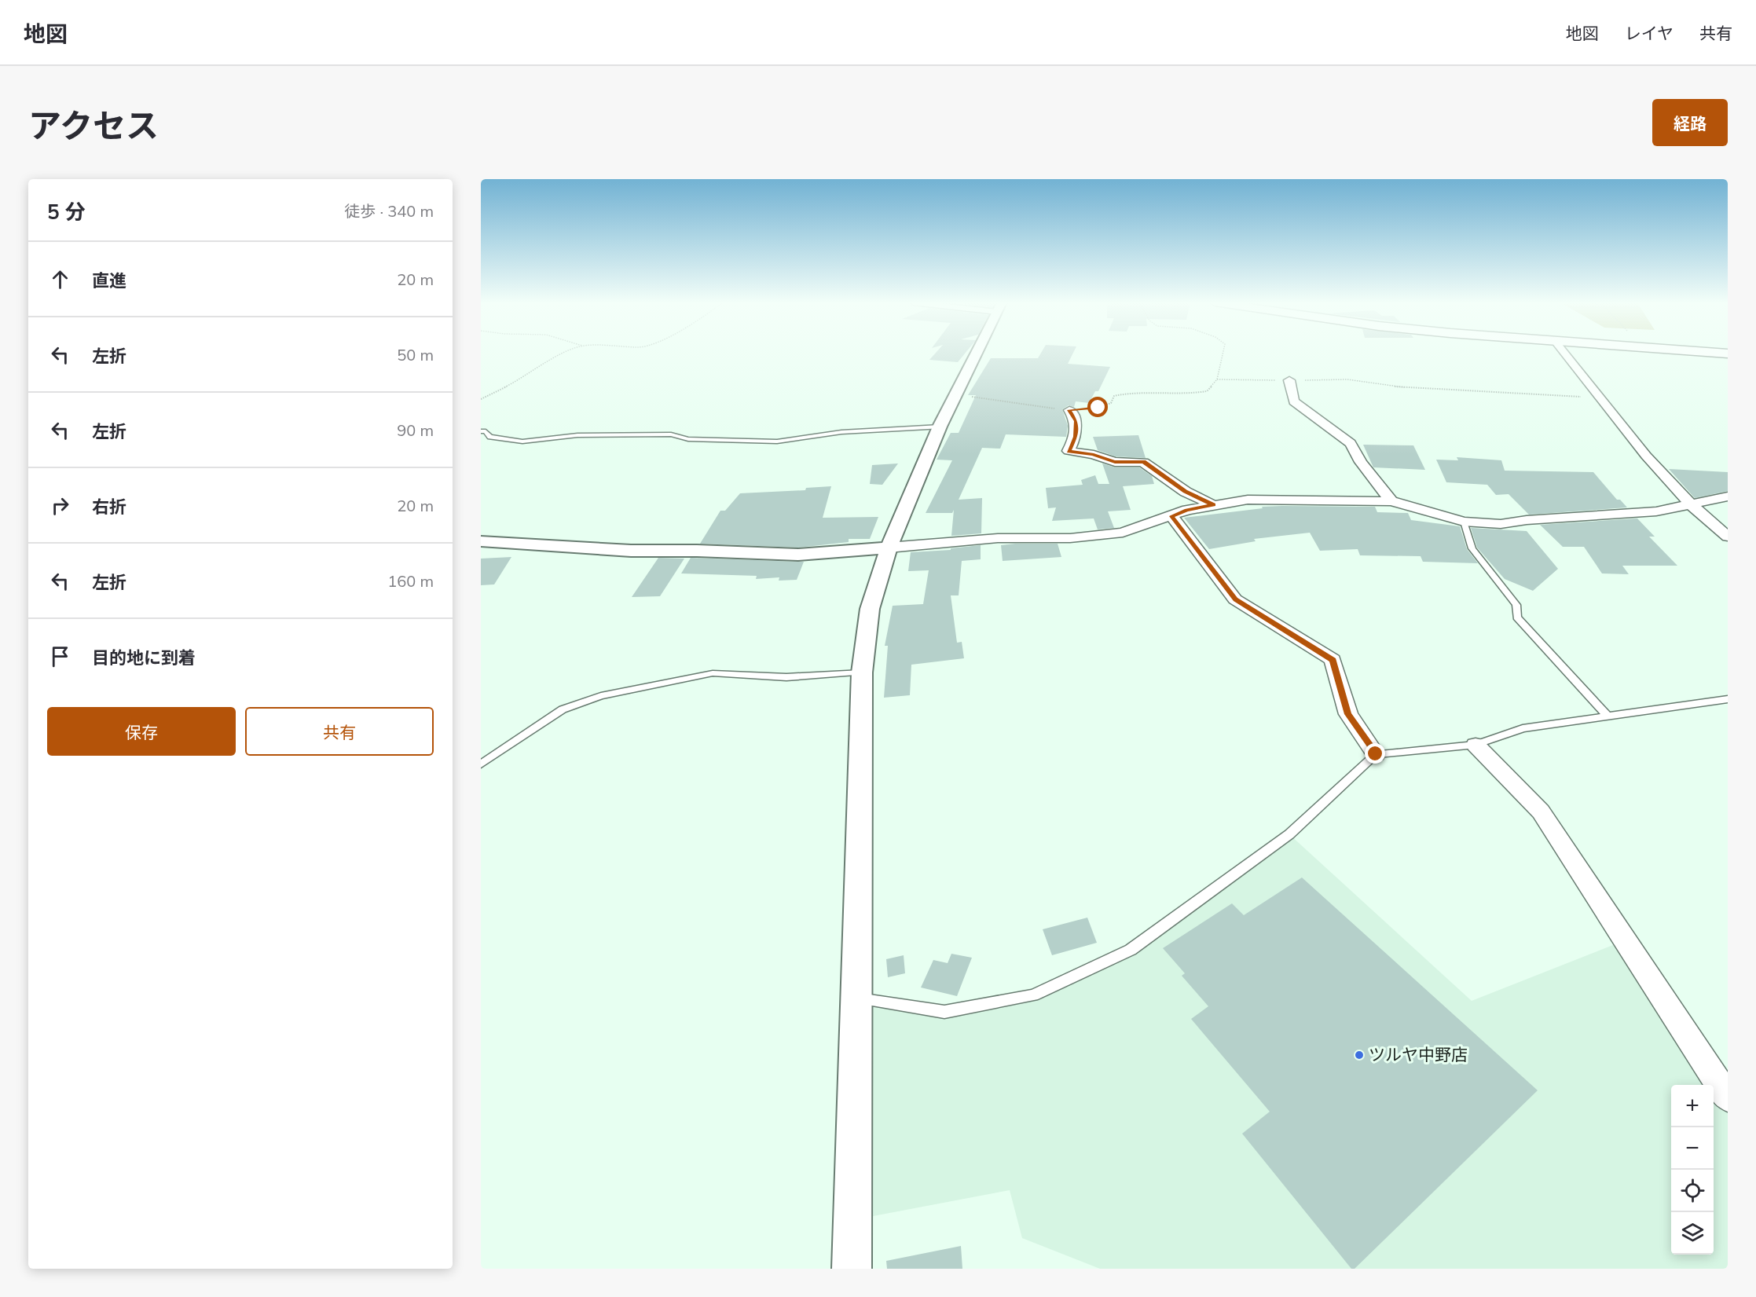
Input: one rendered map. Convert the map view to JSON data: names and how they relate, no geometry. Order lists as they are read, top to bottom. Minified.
{"places":["ツルヤ中野店"],"page":{"header":"地図","nav":["地図","レイヤ","共有"],"title":"アクセス","buttons":["経路",["保存","共有"]],"heading":["5 分","徒歩 · 340 m"],"list":[["直進","20 m"],["左折","50 m"],["左折","90 m"],["右折","20 m"],["左折","160 m"],"目的地に到着"],"map_buttons":["+","−"]}}
